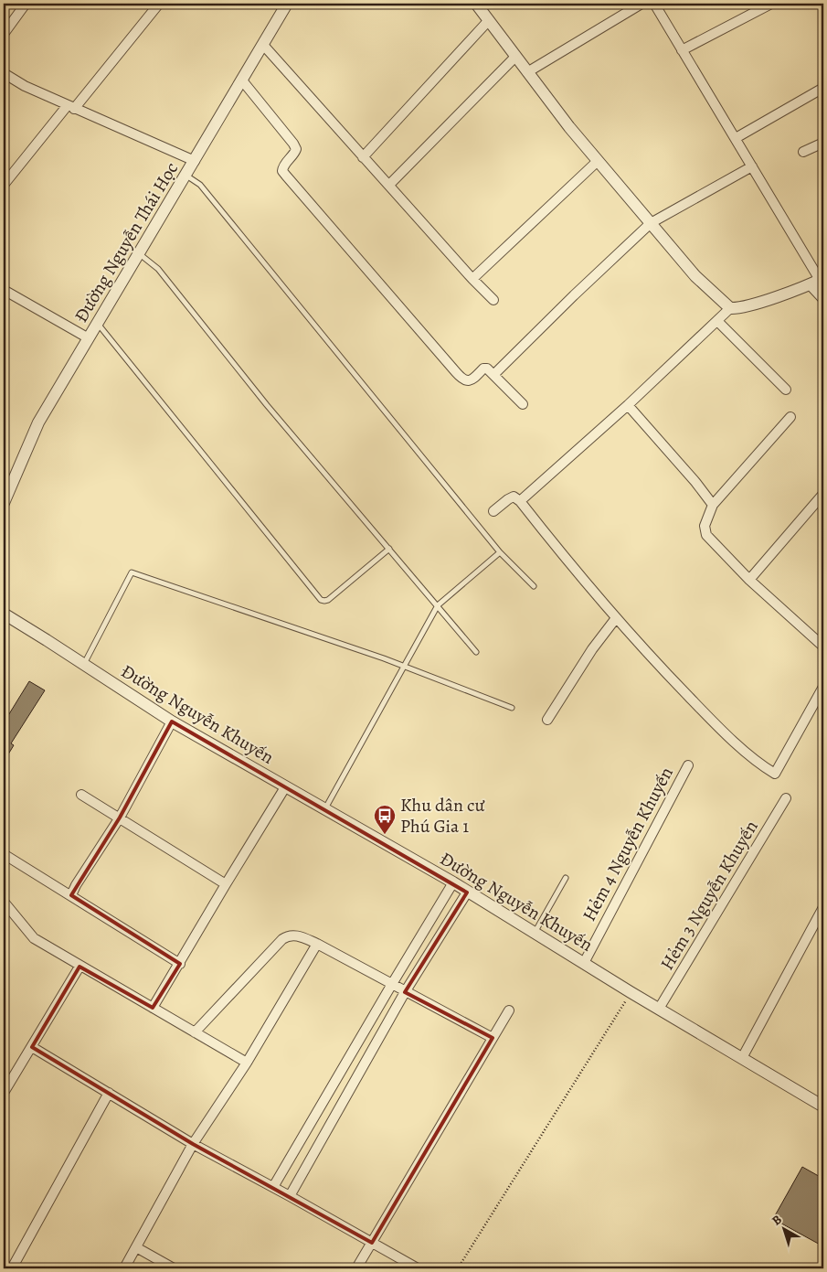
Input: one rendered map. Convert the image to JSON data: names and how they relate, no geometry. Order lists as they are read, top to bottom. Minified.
{"streets":{"street":["Đường Nguyễn Thái Học","Đường Nguyễn Khuyến","Hẻm 4 Nguyễn Khuyến","Hẻm 3 Nguyễn Khuyến"]},"crossings":[["Đường Nguyễn Khuyến","Hẻm 4 Nguyễn Khuyến"],["Đường Nguyễn Khuyến","Hẻm 3 Nguyễn Khuyến"]],"places":{"bus stop":["Khu dân cư Phú Gia 1"]},"north":"top left"}
